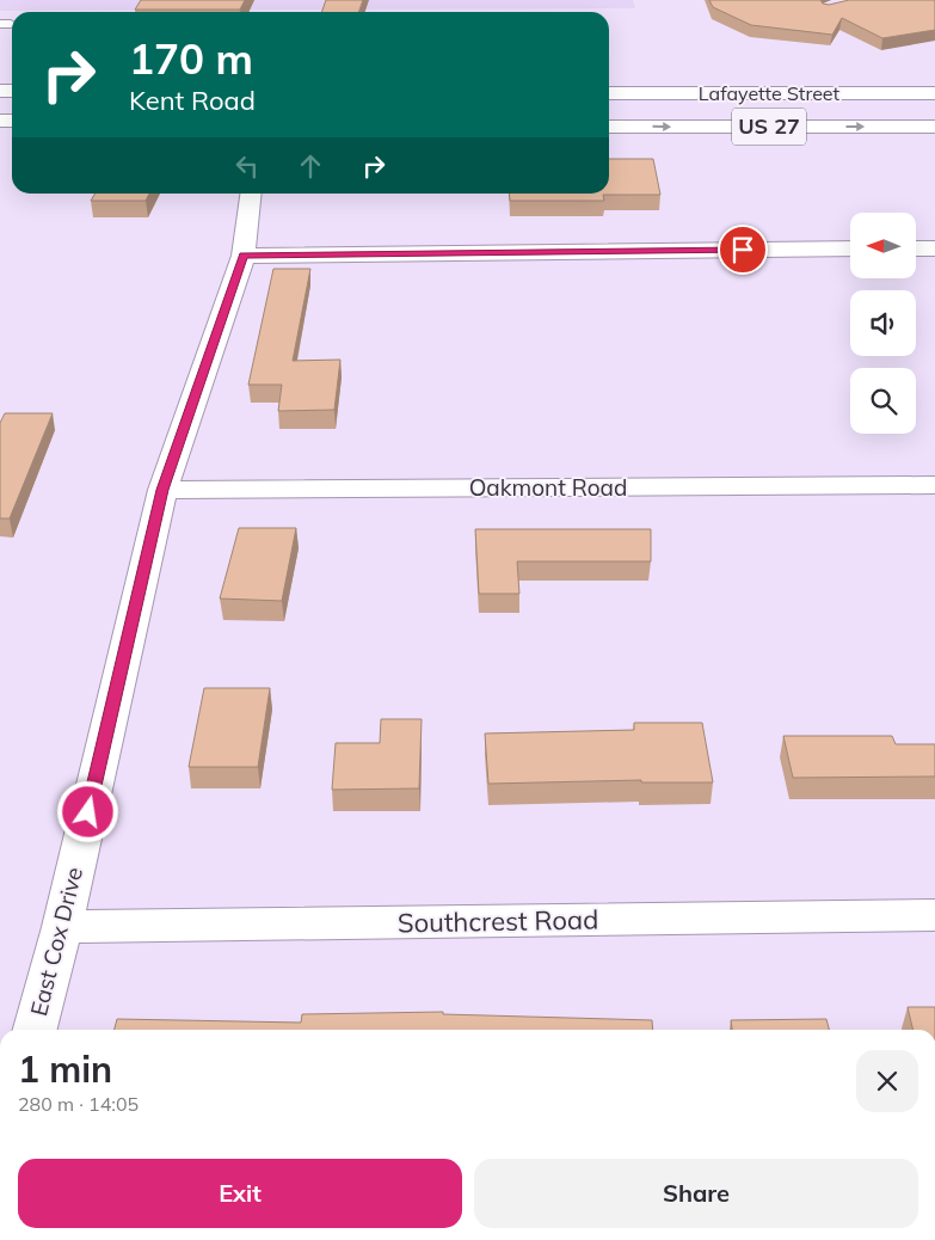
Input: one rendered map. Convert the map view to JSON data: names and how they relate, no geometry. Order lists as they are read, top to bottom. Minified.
{"streets":{"main road":["Lafayette Street","US 27","Oakmont Road","Southcrest Road","East Cox Drive"]},"crossings":[["Oakmont Road","East Cox Drive"],["Southcrest Road","East Cox Drive"]],"north":"left","page":{"turn":["170 m","Kent Road"],"heading":["1 min","280 m · 14:05"],"buttons":["Exit","Share"]}}
